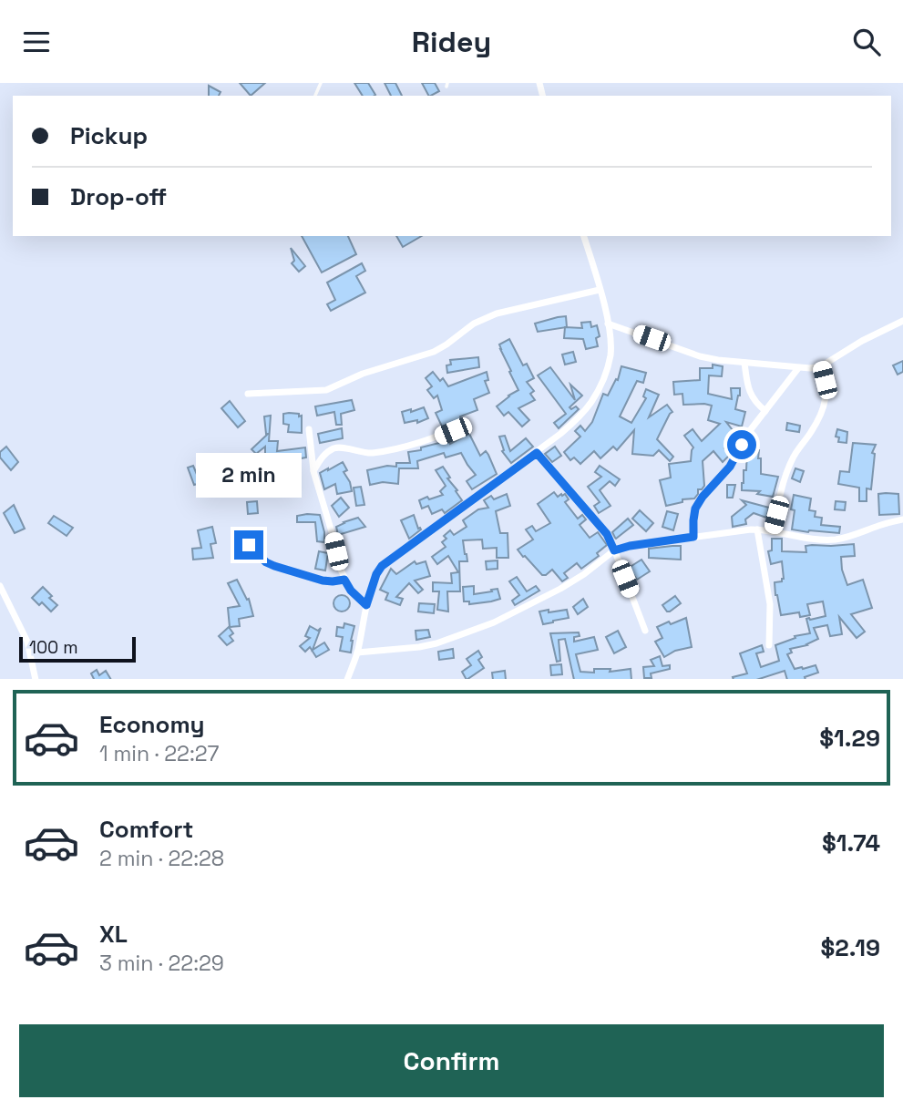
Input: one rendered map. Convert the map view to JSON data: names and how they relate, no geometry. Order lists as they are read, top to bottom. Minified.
{"scale_bar":"100 m","page":{"header":"Ridey","banner":["Pickup","Drop-off"],"bubble":"2 min","scale":"100 m","list":[{"name":"Economy","note":"1 min · 22:27","value":"$1.29"},{"name":"Comfort","note":"2 min · 22:28","value":"$1.74"},{"name":"XL","note":"3 min · 22:29","value":"$2.19"}],"buttons":"Confirm"}}
